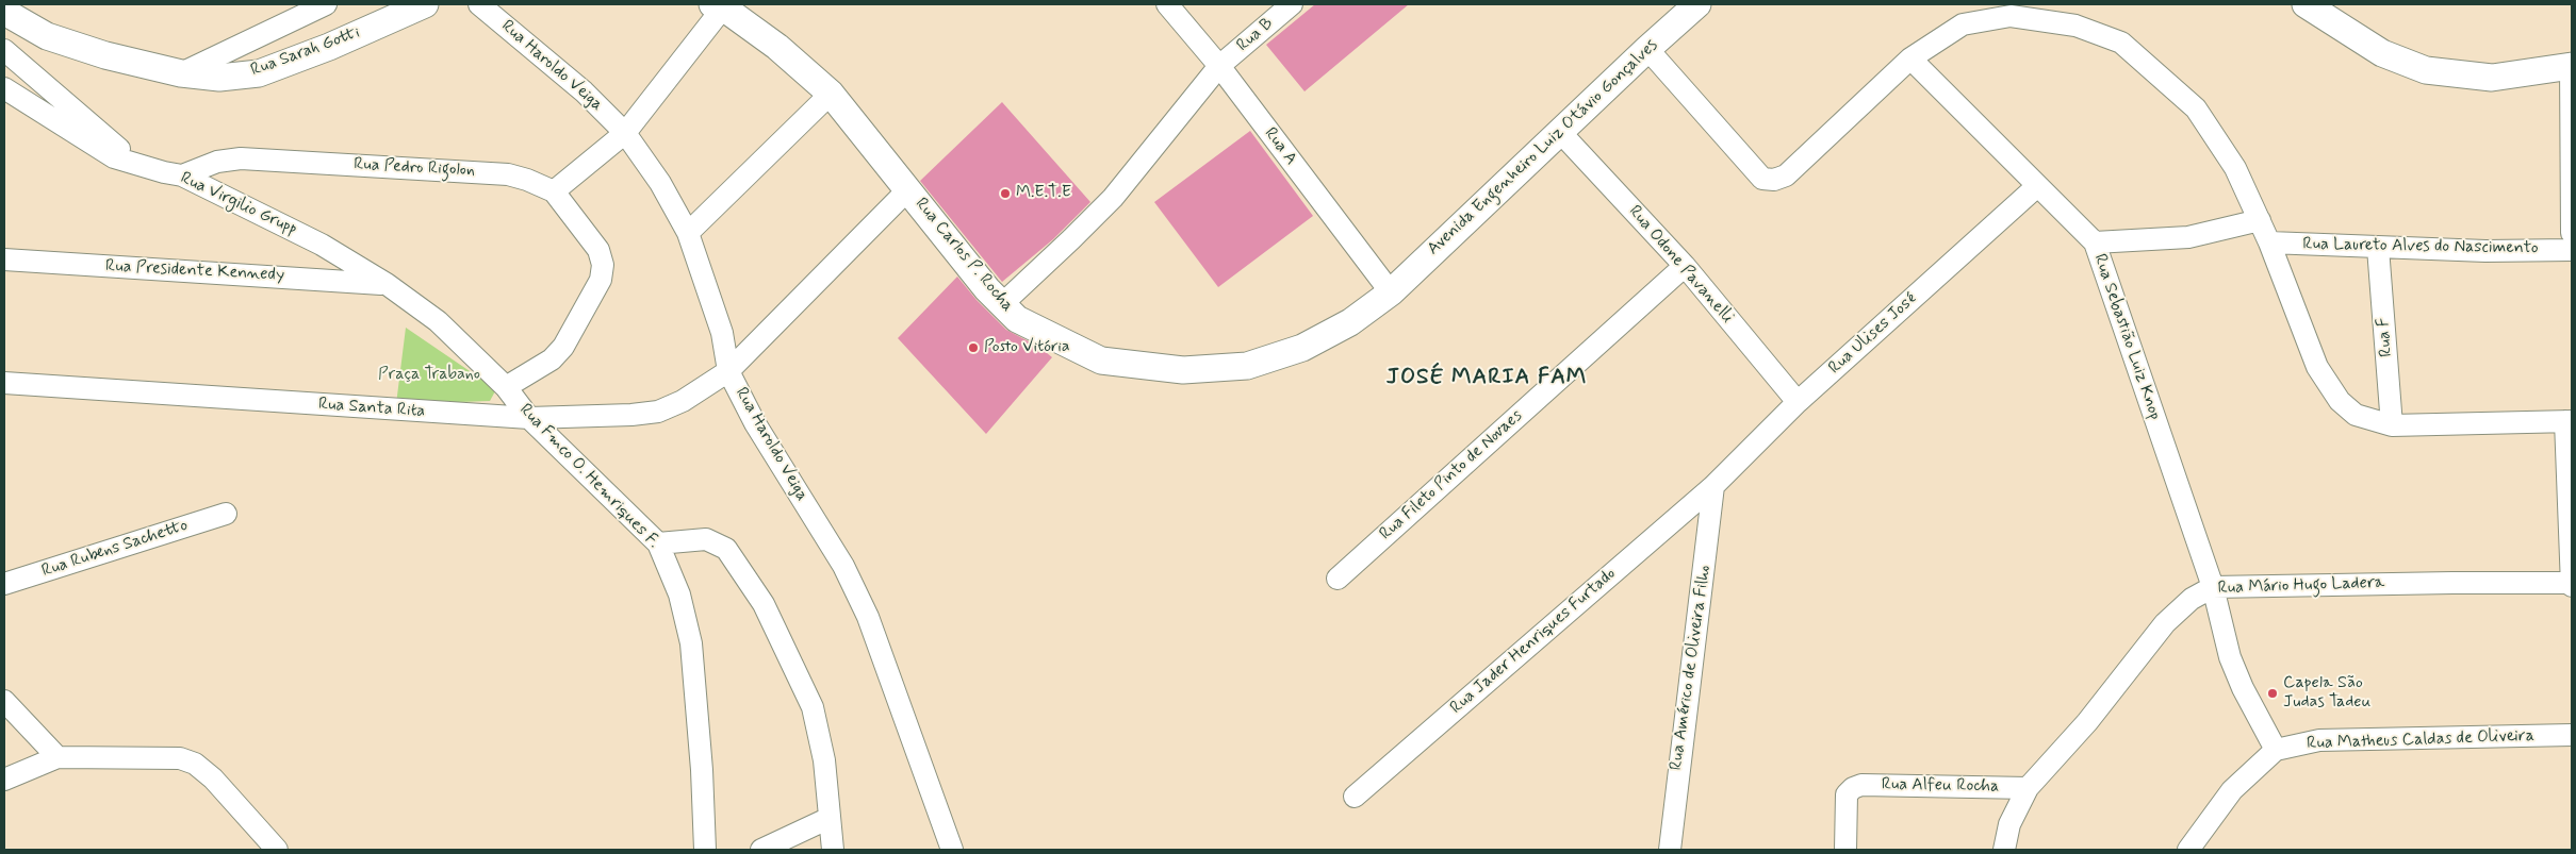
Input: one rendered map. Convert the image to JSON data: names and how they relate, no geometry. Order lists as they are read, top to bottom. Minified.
{"streets":{"main road":["Rua Sarah Gotti","Avenida Engenheiro Luiz Otávio Gonçalves","Rua Carlos P. Rocha"],"street":["Rua B","Rua Haroldo Veiga","Rua A","Rua Pedro Rigolon","Rua Virgilio Grupp","Rua Laureto Alves do Nascimento","Rua Odone Pavanelli","Rua Presidente Kennedy","Rua Ulises José","Rua Sebastião Luiz Knop","Rua F","Rua Santa Rita","Rua Fileto Pinto de Novaes","Rua Fmco O. Hemriques F.","Rua Rubens Sachetto","Rua Mário Hugo Ladera","Rua Jader Henriques Furtado","Rua Américo de Oliveira Filho","Rua Matheus Caldas de Oliveira","Rua Alfeu Rocha"]},"crossings":[["Rua B","Rua A"],["Rua B","Rua Carlos P. Rocha"],["Rua Haroldo Veiga","Rua Santa Rita"],["Rua A","Avenida Engenheiro Luiz Otávio Gonçalves"],["Rua A","Rua Carlos P. Rocha"],["Avenida Engenheiro Luiz Otávio Gonçalves","Rua Carlos P. Rocha"],["Avenida Engenheiro Luiz Otávio Gonçalves","Rua Odone Pavanelli"],["Rua Pedro Rigolon","Rua Virgilio Grupp"],["Rua Virgilio Grupp","Rua Presidente Kennedy"],["Rua Virgilio Grupp","Rua Fmco O. Hemriques F."],["Rua Laureto Alves do Nascimento","Rua F"],["Rua Carlos P. Rocha","Rua Santa Rita"],["Rua Odone Pavanelli","Rua Ulises José"],["Rua Odone Pavanelli","Rua Fileto Pinto de Novaes"],["Rua Presidente Kennedy","Rua Fmco O. Hemriques F."],["Rua Ulises José","Rua Sebastião Luiz Knop"],["Rua Ulises José","Rua Jader Henriques Furtado"],["Rua Ulises José","Rua Américo de Oliveira Filho"],["Rua Sebastião Luiz Knop","Rua Mário Hugo Ladera"],["Rua Sebastião Luiz Knop","Rua Matheus Caldas de Oliveira"],["Rua Santa Rita","Rua Fmco O. Hemriques F."],["Rua Mário Hugo Ladera","Rua Alfeu Rocha"],["Rua Jader Henriques Furtado","Rua Américo de Oliveira Filho"]],"districts":["JOSÉ MARIA FAM"],"parks":["Praça Trabano"],"places":["M.E.T.E","Posto Vitória","Capela São Judas Tadeu"]}
